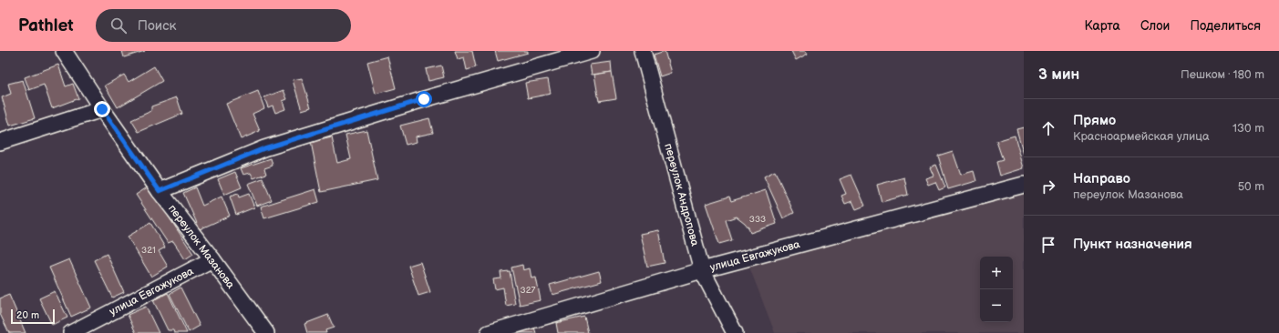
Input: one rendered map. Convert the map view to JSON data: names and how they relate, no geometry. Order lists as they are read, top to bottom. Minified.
{"streets":{"street":["переулок Андропова","переулок Мазанова","улица Евгажукова"]},"crossings":[["переулок Андропова","улица Евгажукова"],["переулок Мазанова","улица Евгажукова"]],"house_numbers":["333","321","327"],"scale_bar":"20 m","page":{"header":"Pathlet","search":"Поиск","nav":["Карта","Слои","Поделиться"],"heading":["3 мин","Пешком · 180 m"],"list":[["Прямо","Красноармейская улица","130 m"],["Направо","переулок Мазанова","50 m"],"Пункт назначения"],"map_buttons":["+","−"],"scale":"20 m"}}
